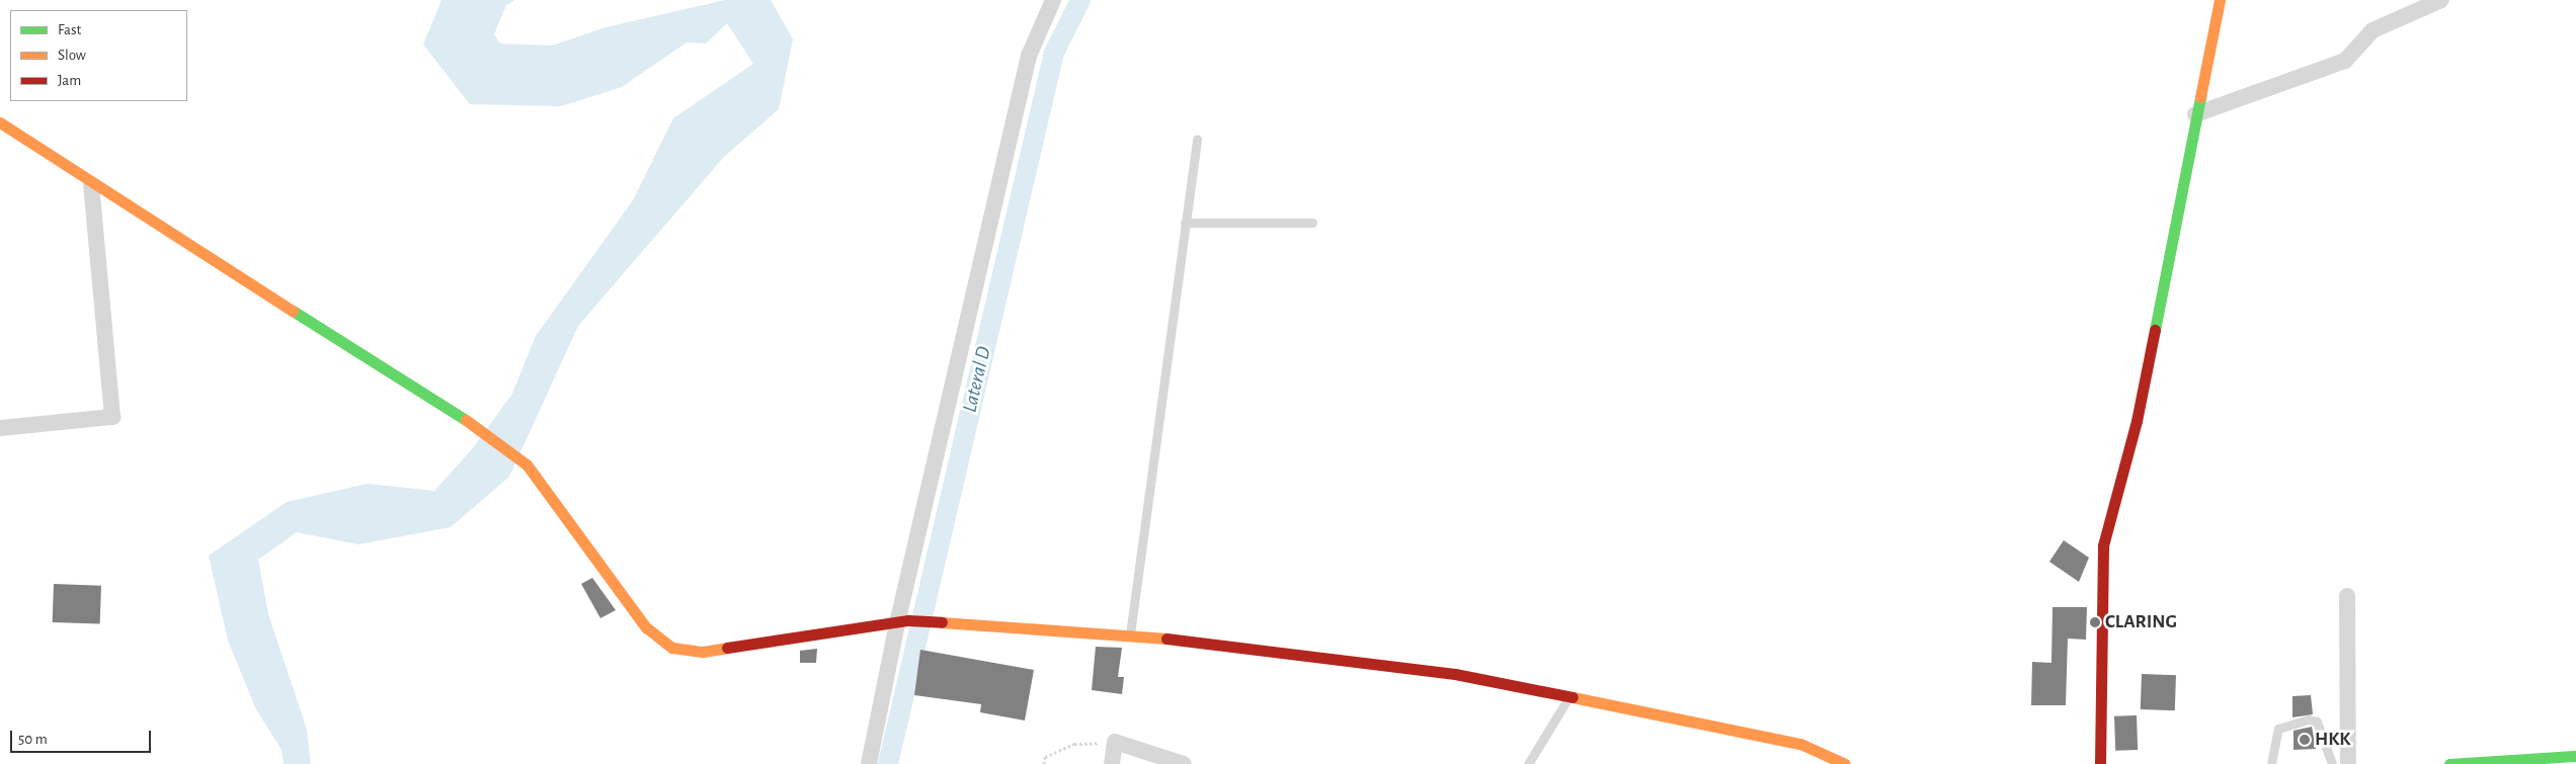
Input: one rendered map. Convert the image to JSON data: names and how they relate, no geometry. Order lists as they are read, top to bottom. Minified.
{"water":["Lateral D"],"places":["CLARING","HKK"],"legend":["Fast","Slow","Jam"],"scale_bar":"50 m"}
